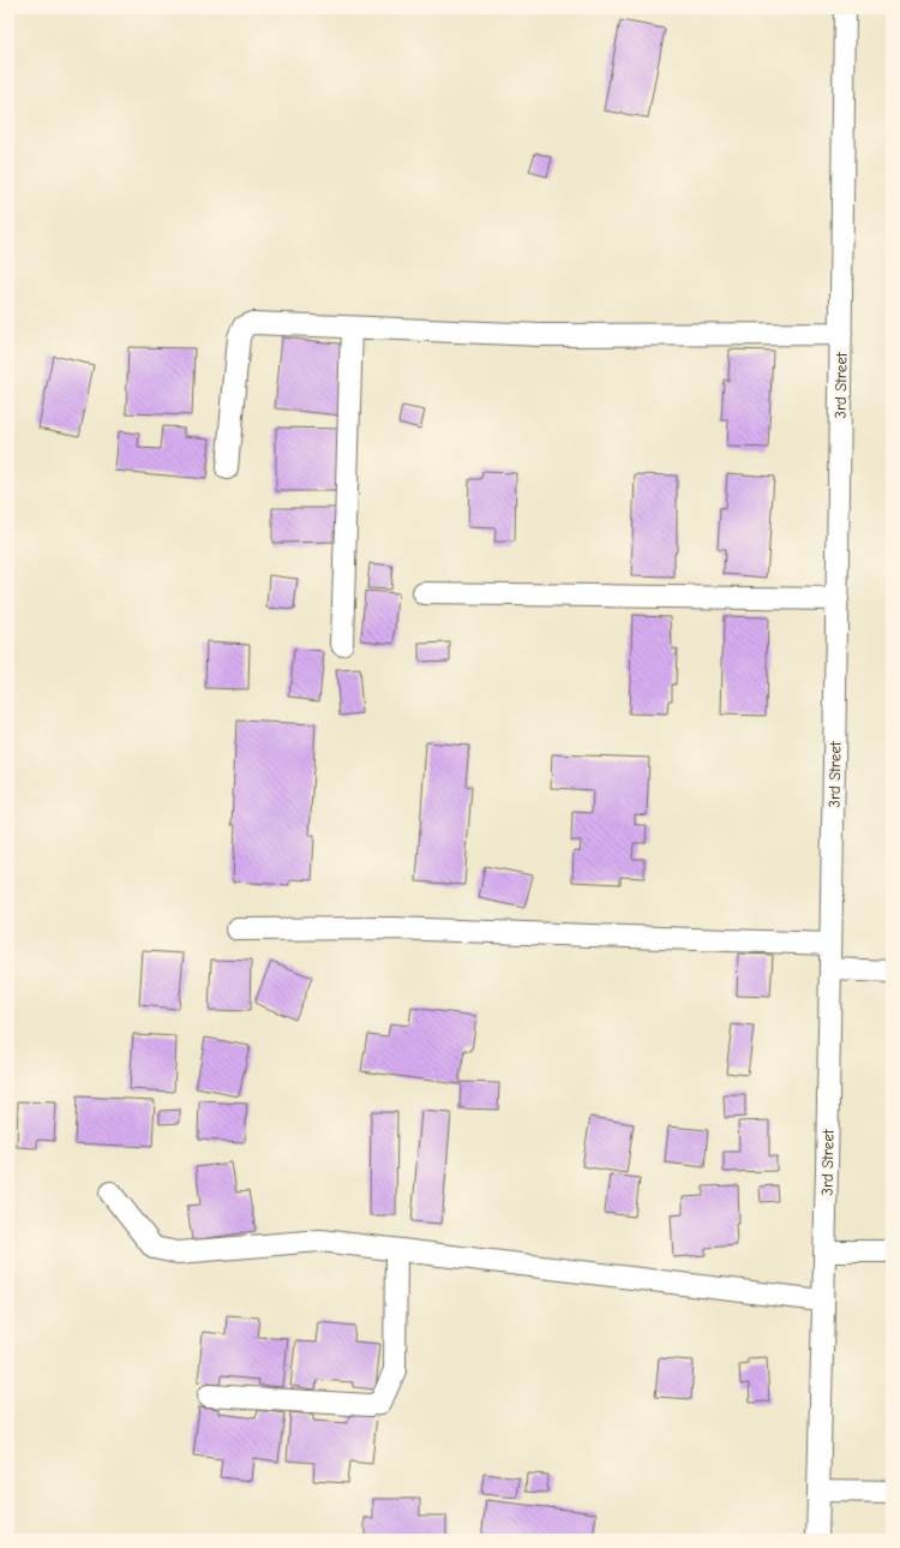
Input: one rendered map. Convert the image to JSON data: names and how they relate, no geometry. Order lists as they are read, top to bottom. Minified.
{"streets":{"street":["3rd Street"]}}
